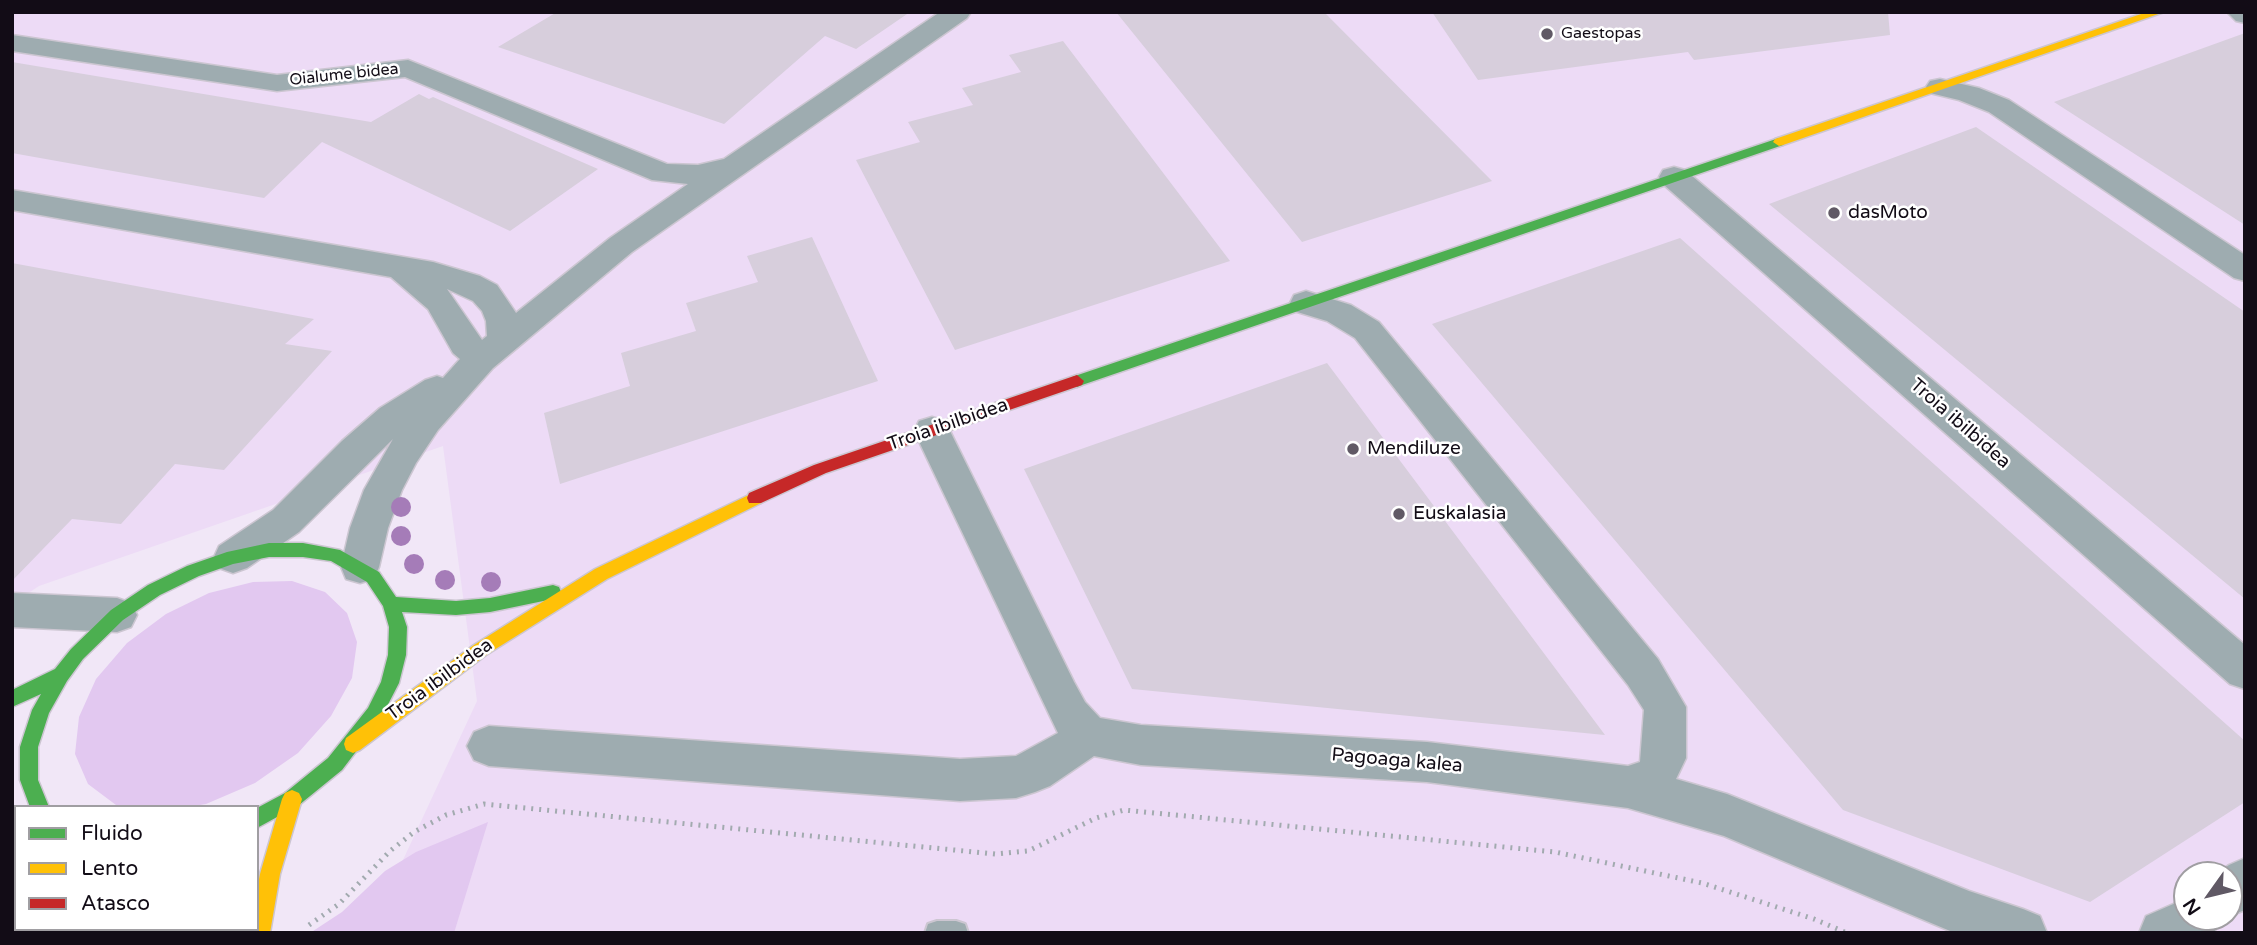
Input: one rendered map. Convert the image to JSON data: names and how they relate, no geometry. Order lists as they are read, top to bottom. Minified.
{"streets":{"street":["Oialume bidea","Troia ibilbidea","Pagoaga kalea"]},"places":["Gaestopas","dasMoto","Mendiluze","Euskalasia"],"legend":["Fluido","Lento","Atasco"],"north":"bottom left"}
